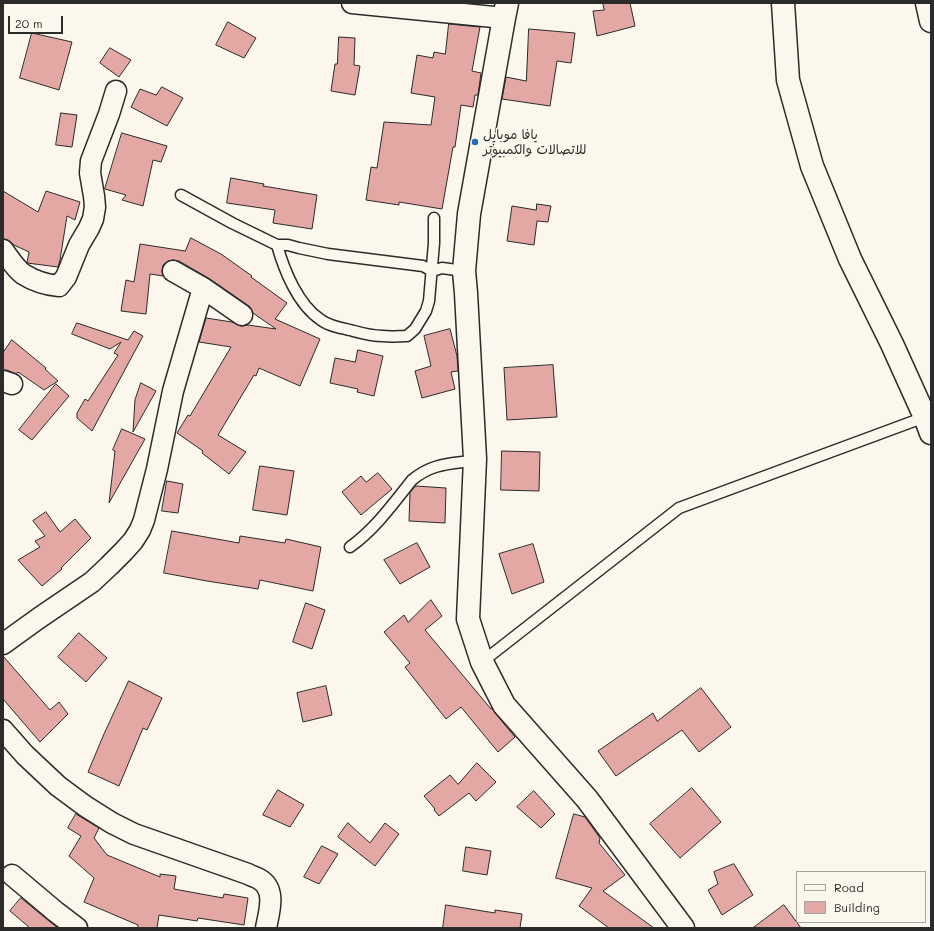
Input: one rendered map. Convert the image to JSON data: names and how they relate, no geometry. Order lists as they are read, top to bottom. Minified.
{"places":["يافا موبايل للاتصالات والكمبيوتر"],"legend":["Road","Building"],"scale_bar":"20 m"}
